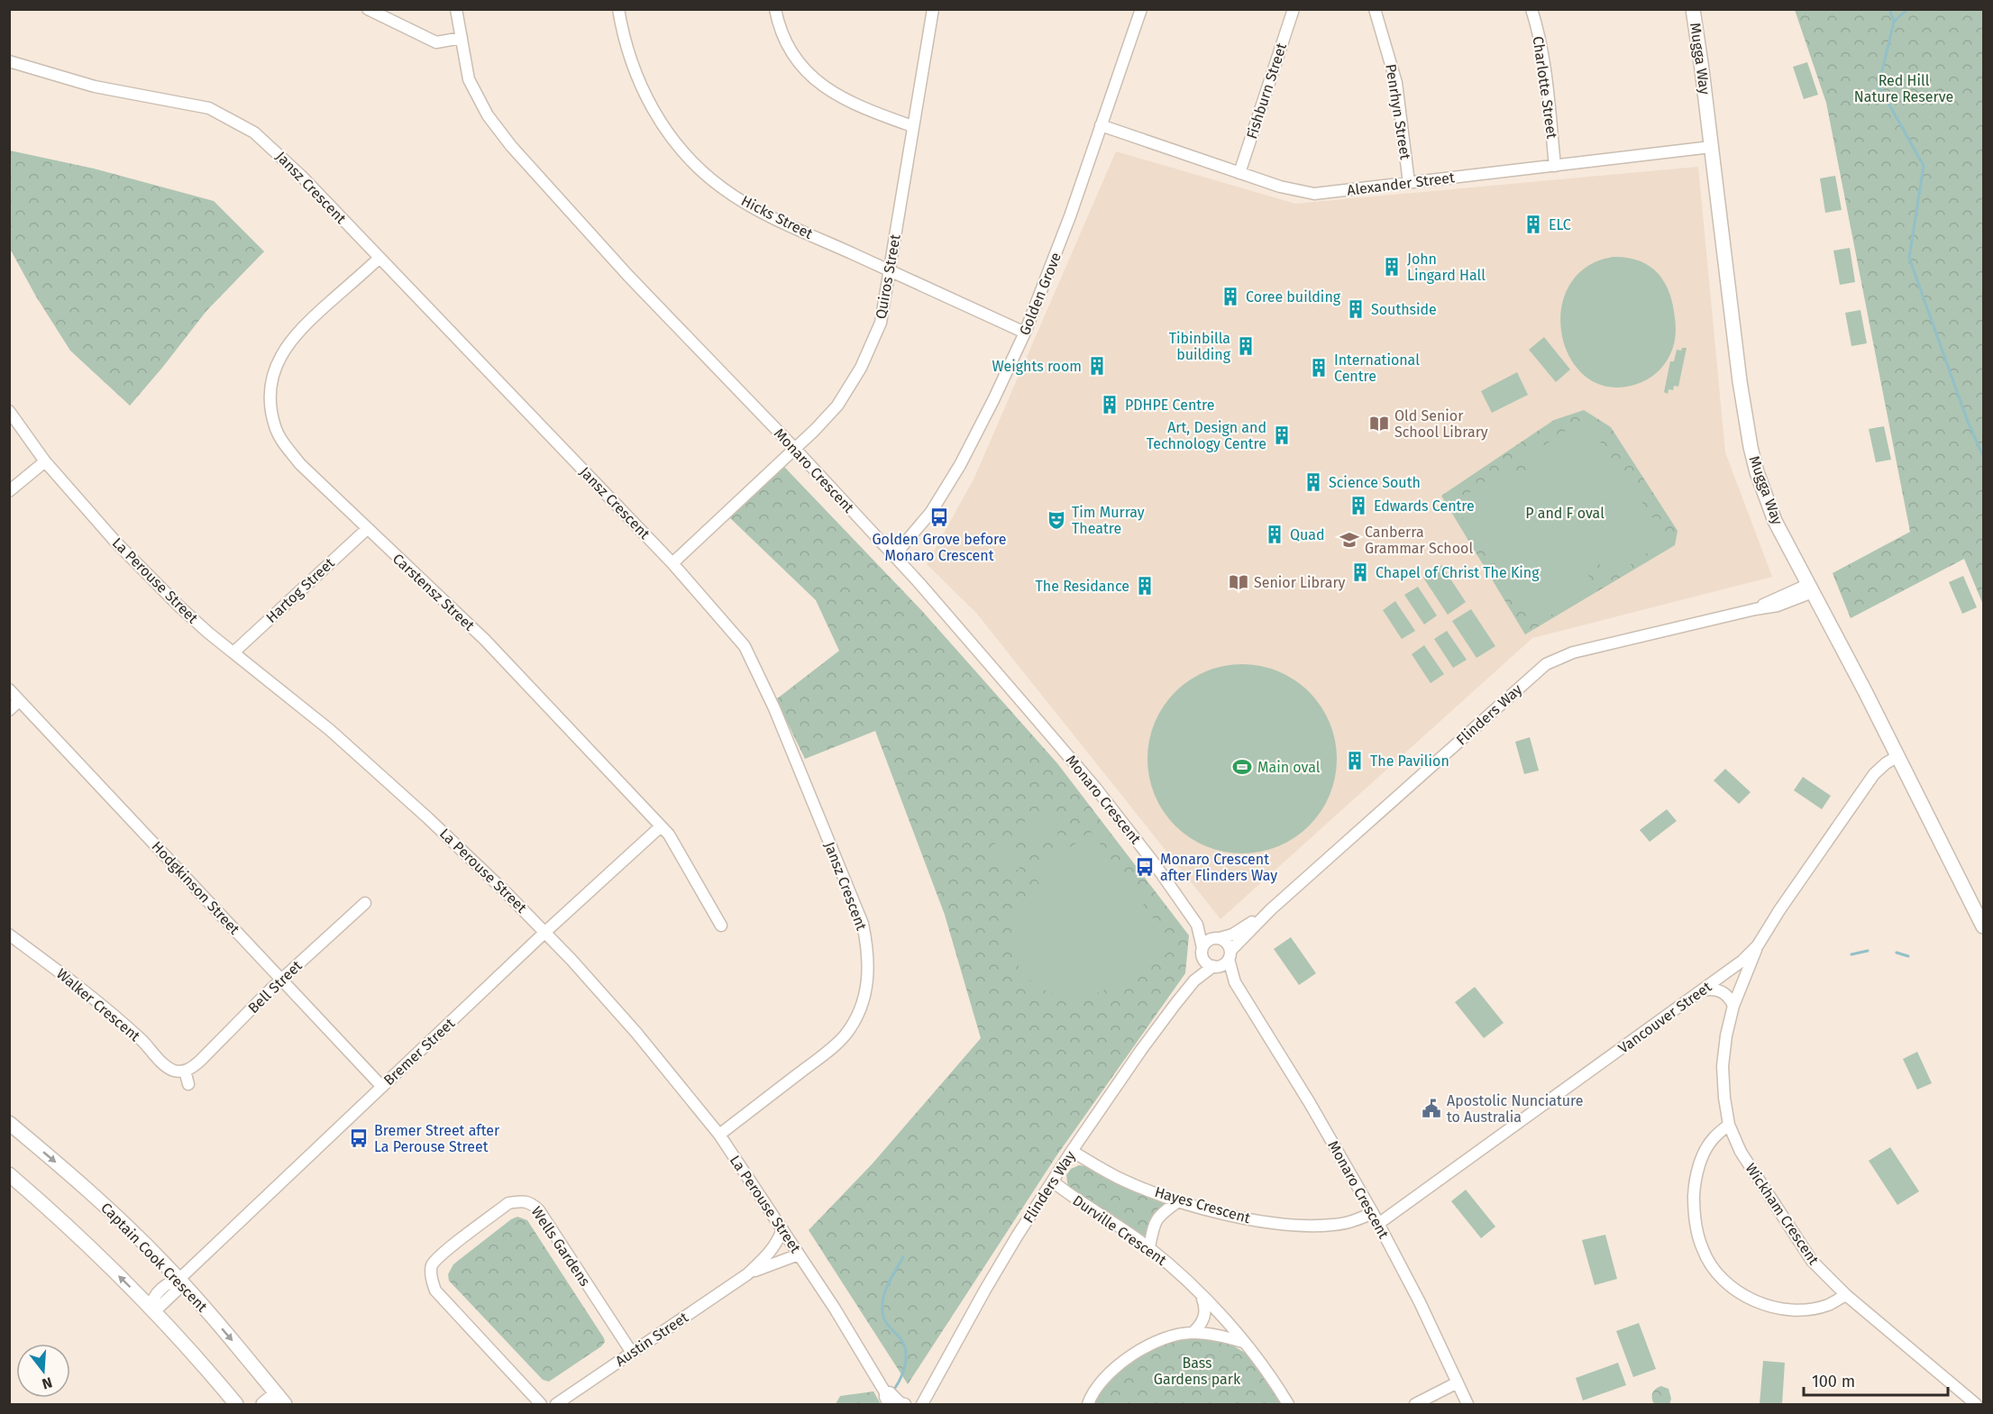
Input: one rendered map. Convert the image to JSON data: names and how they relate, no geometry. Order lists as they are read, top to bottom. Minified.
{"streets":{"main road":["Mugga Way","Captain Cook Crescent"],"street":["Charlotte Street","Fishburn Street","Penrhyn Street","Alexander Street","Jansz Crescent","Hicks Street","Quiros Street","Golden Grove","Monaro Crescent","La Perouse Street","Hartog Street","Carstensz Street","Flinders Way","Hodgkinson Street","Bell Street","Walker Crescent","Vancouver Street","Bremer Street","Hayes Crescent","Wickham Crescent","Durville Crescent","Wells Gardens","Austin Street"]},"crossings":[["Mugga Way","Alexander Street"],["Mugga Way","Flinders Way"],["Mugga Way","Vancouver Street"],["Charlotte Street","Alexander Street"],["Fishburn Street","Alexander Street"],["Penrhyn Street","Alexander Street"],["Alexander Street","Golden Grove"],["Jansz Crescent","Quiros Street"],["Jansz Crescent","La Perouse Street"],["Jansz Crescent","Carstensz Street"],["Hicks Street","Quiros Street"],["Hicks Street","Golden Grove"],["Quiros Street","Monaro Crescent"],["Golden Grove","Monaro Crescent"],["Monaro Crescent","Flinders Way"],["Monaro Crescent","Vancouver Street"],["Monaro Crescent","Hayes Crescent"],["La Perouse Street","Hartog Street"],["La Perouse Street","Bremer Street"],["La Perouse Street","Austin Street"],["Hartog Street","Carstensz Street"],["Carstensz Street","Bremer Street"],["Flinders Way","Hayes Crescent"],["Flinders Way","Durville Crescent"],["Hodgkinson Street","Bell Street"],["Hodgkinson Street","Bremer Street"],["Bell Street","Walker Crescent"],["Vancouver Street","Wickham Crescent"],["Bremer Street","Captain Cook Crescent"],["Wells Gardens","Austin Street"]],"parks":["Red Hill Nature Reserve","P and F oval","Bass Gardens park"],"places":{"building":["ELC","John Lingard Hall","Coree building","Southside","Tibinbilla building","Weights room","International Centre","PDHPE Centre","Art, Design and Technology Centre","Science South","Edwards Centre","Quad","Chapel of Christ The King","The Residance","The Pavilion"],"library":["Old Senior School Library","Senior Library"],"bus stop":["Golden Grove before Monaro Crescent","Monaro Crescent after Flinders Way","Bremer Street after La Perouse Street"],"theatre":["Tim Murray Theatre"],"school or university":["Canberra Grammar School"],"sports":["Main oval"],"public building":["Apostolic Nunciature to Australia"]},"scale_bar":"100 m","north":"bottom"}
